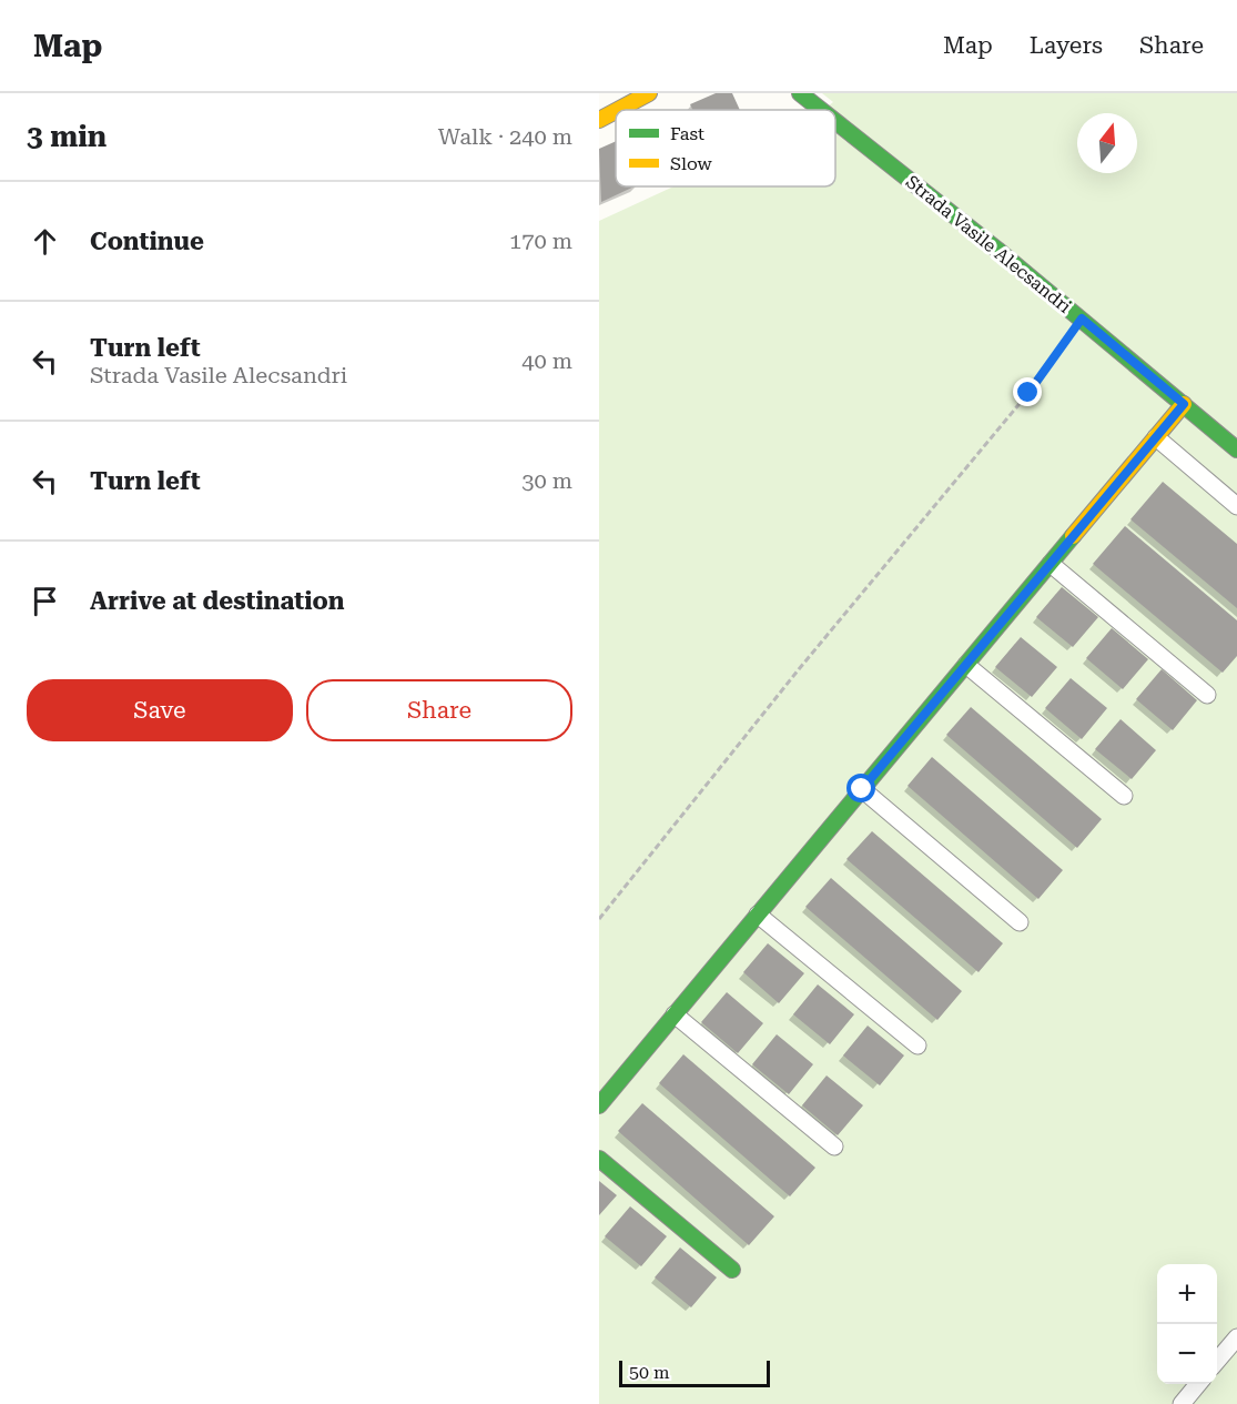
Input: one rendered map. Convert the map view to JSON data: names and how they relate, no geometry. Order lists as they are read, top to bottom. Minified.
{"streets":{"street":["Strada Vasile Alecsandri"]},"legend":["Fast","Slow"],"scale_bar":"50 m","north":"top","page":{"header":"Map","nav":["Map","Layers","Share"],"heading":["3 min","Walk · 240 m"],"list":[["Continue","170 m"],["Turn left","Strada Vasile Alecsandri","40 m"],["Turn left","30 m"],"Arrive at destination"],"buttons":["Save","Share"],"map_buttons":["+","−"],"scale":"50 m"}}
